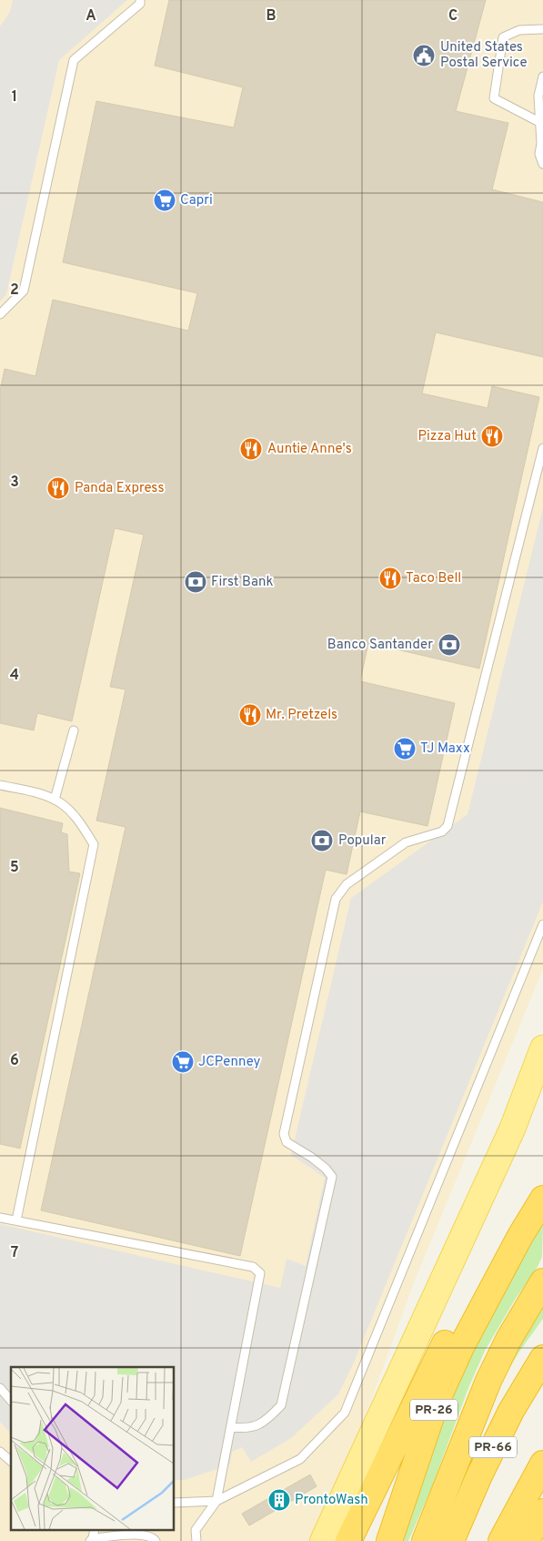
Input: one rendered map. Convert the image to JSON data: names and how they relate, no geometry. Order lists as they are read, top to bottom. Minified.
{"streets":{"highway":["PR-26","PR-66"]},"places":{"public building":["United States Postal Service"],"supermarket":["Capri","TJ Maxx","JCPenney"],"restaurant":["Pizza Hut","Auntie Anne's","Panda Express","Taco Bell","Mr. Pretzels"],"bank":["First Bank","Banco Santander","Popular"],"building":["ProntoWash"]},"grid":{"columns":["A","B","C"],"rows":["1","2","3","4","5","6","7"]}}
